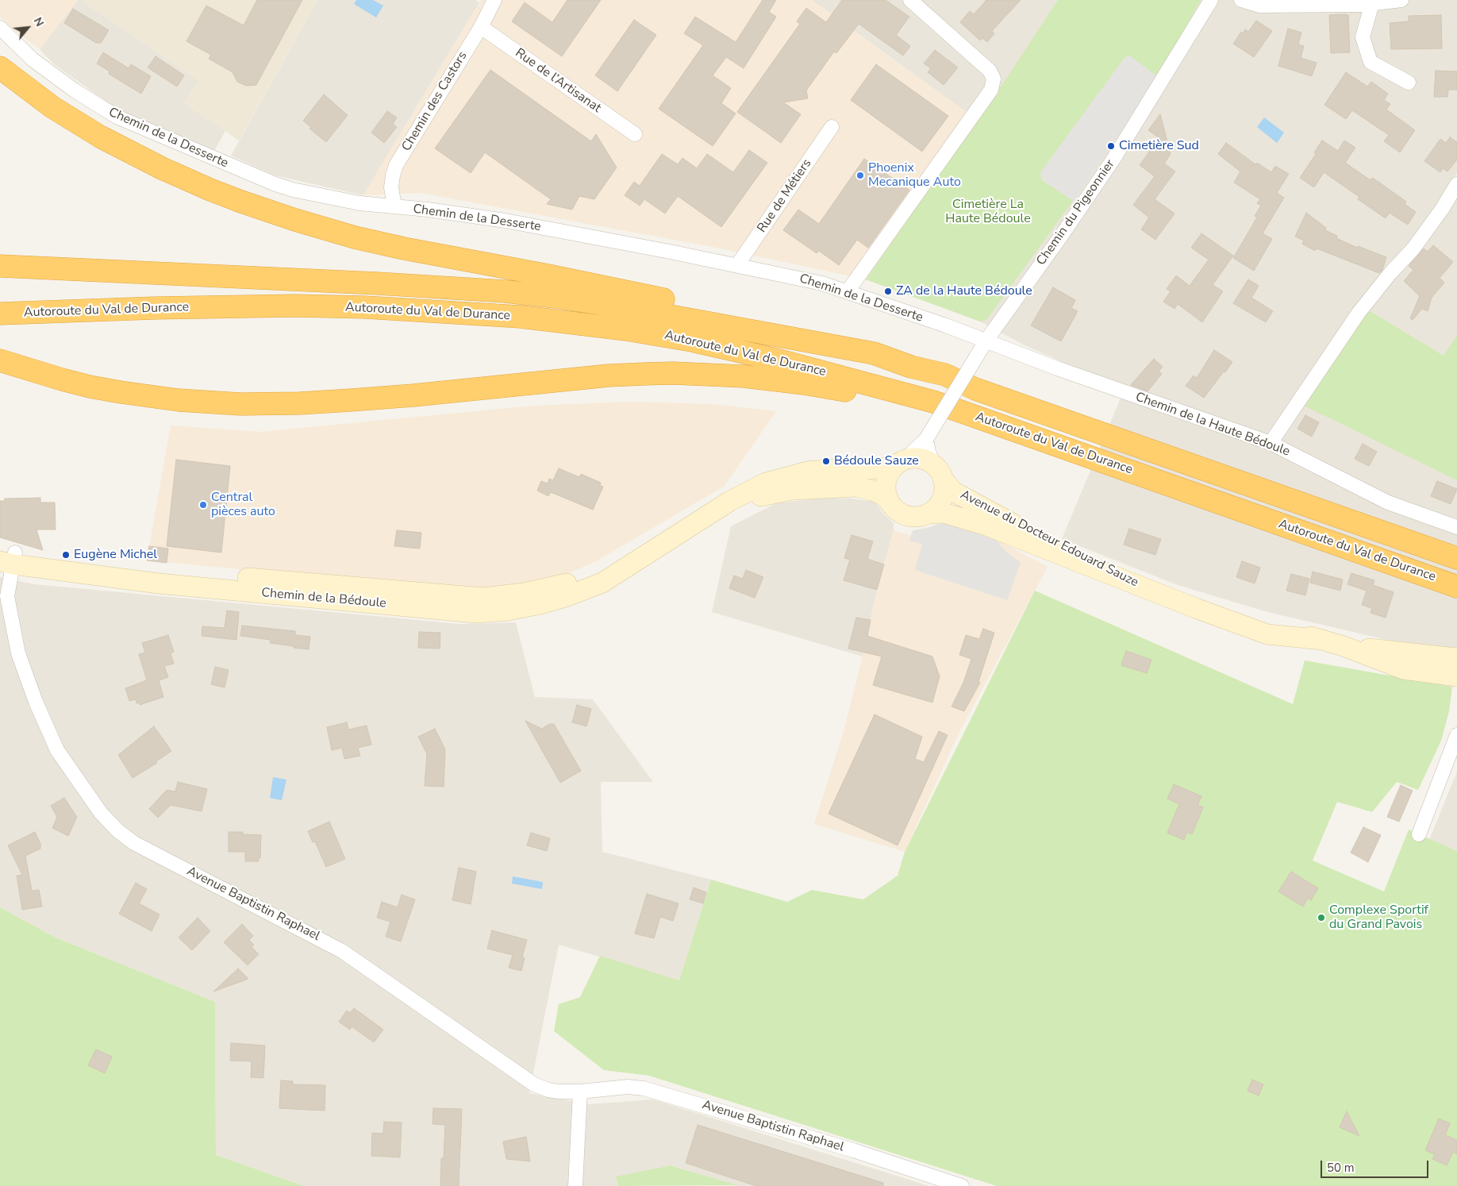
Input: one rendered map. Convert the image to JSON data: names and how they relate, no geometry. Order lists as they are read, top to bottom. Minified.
{"streets":{"highway":["Autoroute du Val de Durance"],"street":["Rue de l’Artisanat","Chemin des Castors","Chemin de la Desserte","Rue de Métiers","Chemin du Pigeonnier","Chemin de la Haute Bédoule","Avenue du Docteur Edouard Sauze","Chemin de la Bédoule","Avenue Baptistin Raphael"]},"crossings":[["Rue de l’Artisanat","Chemin des Castors"],["Chemin des Castors","Chemin de la Desserte"],["Chemin de la Desserte","Rue de Métiers"],["Chemin de la Desserte","Chemin du Pigeonnier"],["Chemin de la Desserte","Chemin de la Haute Bédoule"],["Chemin du Pigeonnier","Chemin de la Haute Bédoule"],["Chemin du Pigeonnier","Avenue du Docteur Edouard Sauze"],["Chemin du Pigeonnier","Chemin de la Bédoule"],["Avenue du Docteur Edouard Sauze","Chemin de la Bédoule"],["Chemin de la Bédoule","Avenue Baptistin Raphael"]],"parks":["Cimetière La Haute Bédoule"],"places":["Cimetière Sud","Phoenix Mecanique Auto","ZA de la Haute Bédoule","Bédoule Sauze","Central pièces auto","Eugène Michel","Complexe Sportif du Grand Pavois"],"scale_bar":"50 m","north":"top right"}
